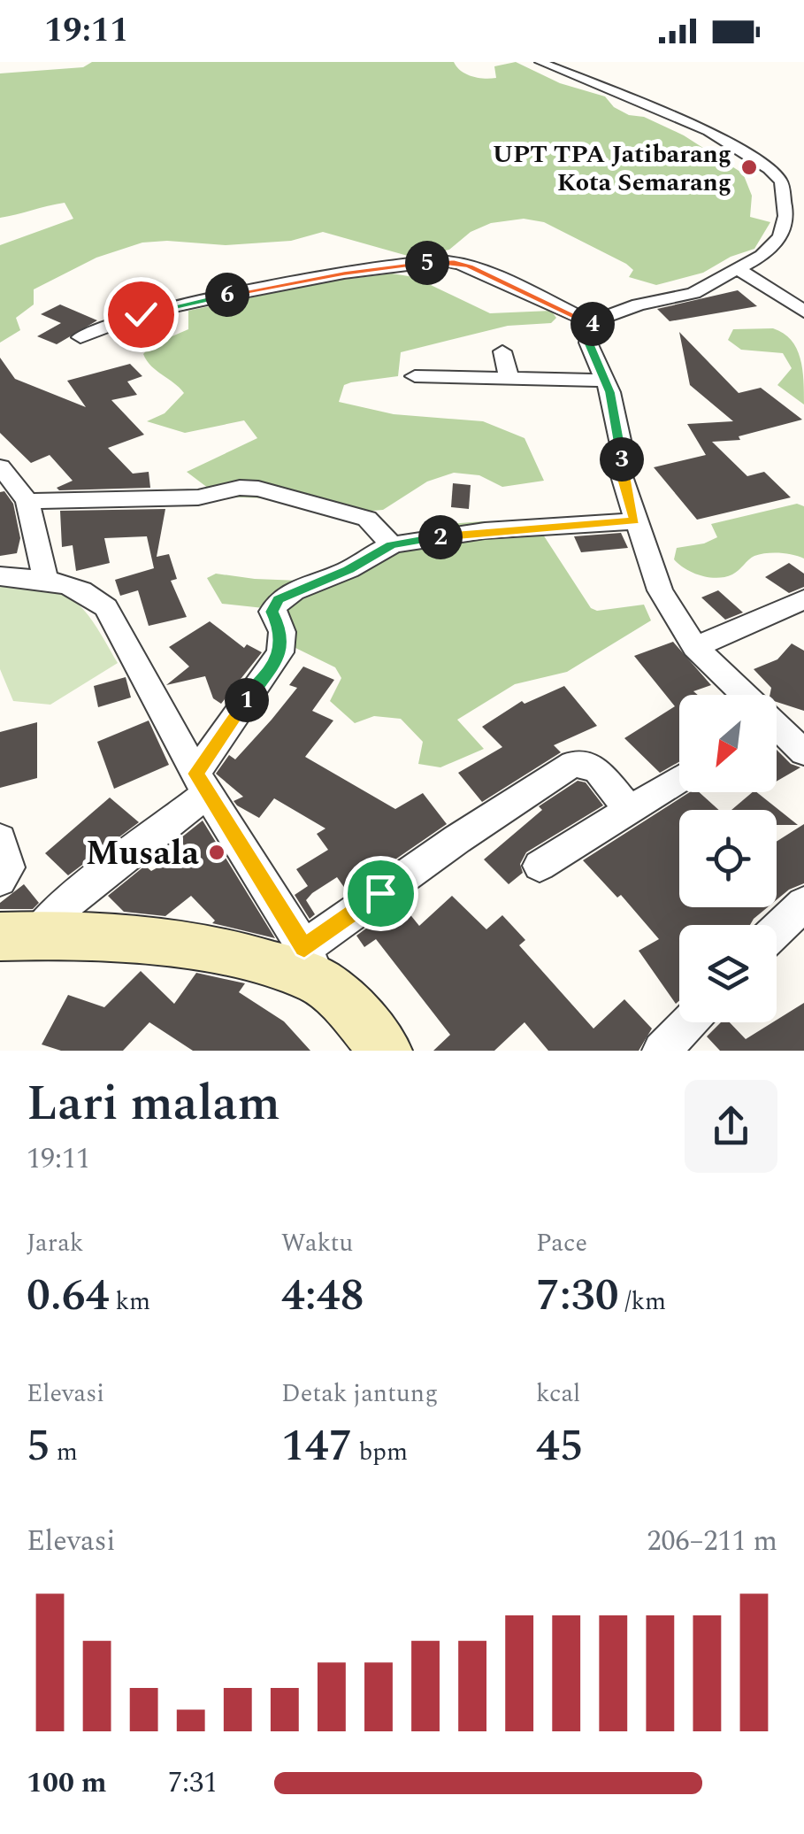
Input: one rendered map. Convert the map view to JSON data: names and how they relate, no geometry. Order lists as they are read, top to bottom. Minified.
{"places":["UPT TPA Jatibarang Kota Semarang","Musala"],"north":"bottom left","page":{"status":"19:11","pins":["5","6","4","3","2","1"],"heading":["Lari malam","19:11"],"stats":[["Jarak","0.64 km"],["Waktu","4:48"],["Pace","7:30 /km"],["Elevasi","5 m"],["Detak jantung","147 bpm"],["kcal","45"]],"chart":["Elevasi","206–211 m"],"list":[{"name":"100 m","note":"7:31"}]}}
